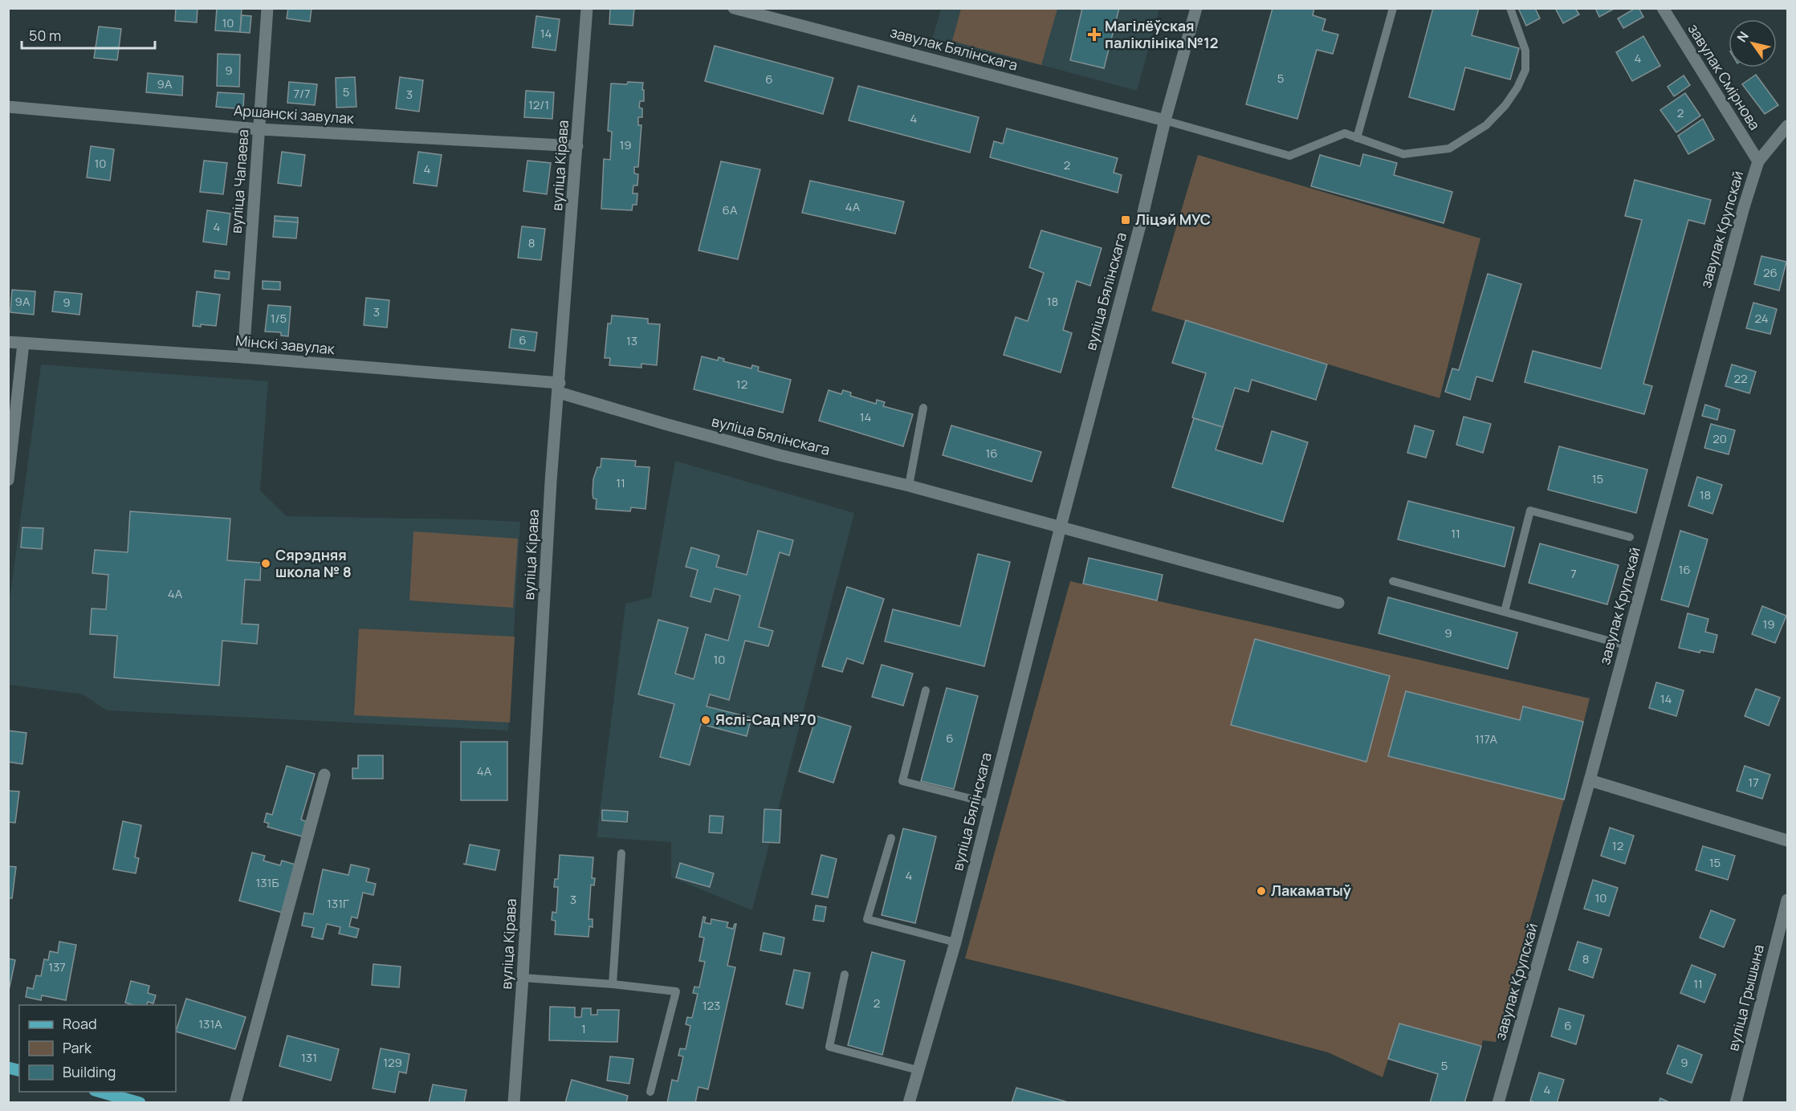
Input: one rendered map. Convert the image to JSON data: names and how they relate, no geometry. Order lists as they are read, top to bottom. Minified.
{"streets":{"street":["завулак Бялінскага","завулак Смірнова","Аршанскі завулак","вуліца Кірава","вуліца Чапаева","завулак Крупскай","вуліца Бялінскага","Мінскі завулак","вуліца Грышына"]},"crossings":[["завулак Бялінскага","вуліца Бялінскага"],["завулак Смірнова","завулак Крупскай"],["Аршанскі завулак","вуліца Кірава"],["Аршанскі завулак","вуліца Чапаева"],["вуліца Кірава","вуліца Бялінскага"],["вуліца Кірава","Мінскі завулак"],["вуліца Чапаева","Мінскі завулак"],["вуліца Бялінскага","Мінскі завулак"]],"places":{"health":["Магілёўская паліклініка №12"],"transit":["Ліцэй МУС"],"other":["Сярэдняя школа № 8","Яслі-Сад №70","Лакаматыў"]},"house_numbers":["10","14","4","9","5","6","9А","5","7/7","3","12/1","2","4","19","10","2","4","4А","6А","4","8","26","9А","18","9","3","1/5","24","6","13","22","12","14","20","16","15","11","18","11","16","7","4А","19","9","10","14","6","117А","4А","17","12","15","4","131Б","10","3","131Г","8","137","11","2","123","131А","6","1","131","129","9","5","4"],"legend":["Road","Park","Building"],"scale_bar":"50 m","north":"top left"}
